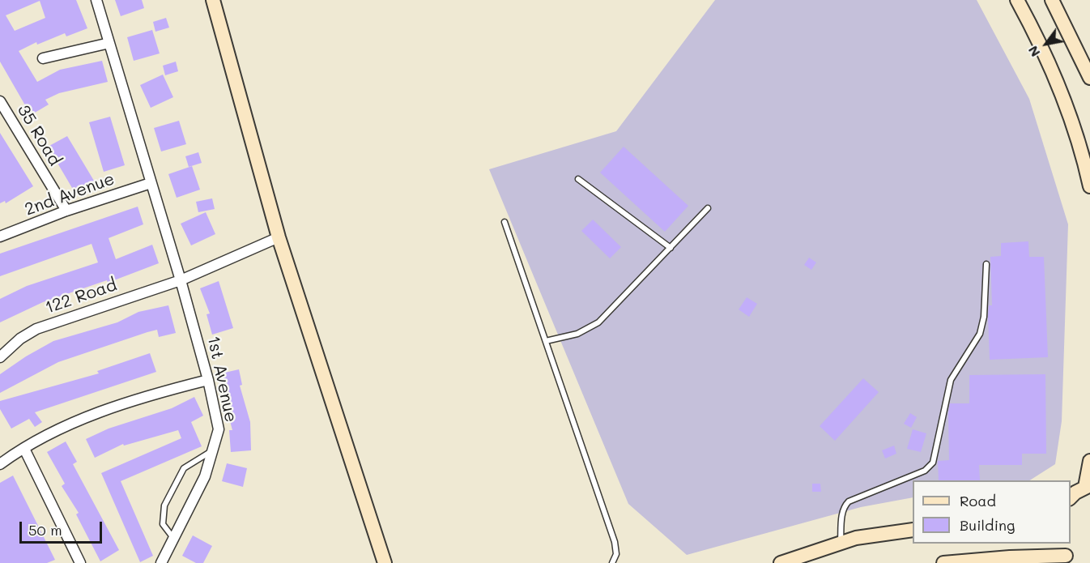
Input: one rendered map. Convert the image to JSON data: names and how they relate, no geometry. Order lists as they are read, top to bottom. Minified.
{"streets":{"street":["35 Road","2nd Avenue","122 Road","1st Avenue"]},"crossings":[["35 Road","2nd Avenue"],["2nd Avenue","1st Avenue"],["122 Road","1st Avenue"]],"legend":["Road","Building"],"scale_bar":"50 m","north":"bottom left"}
